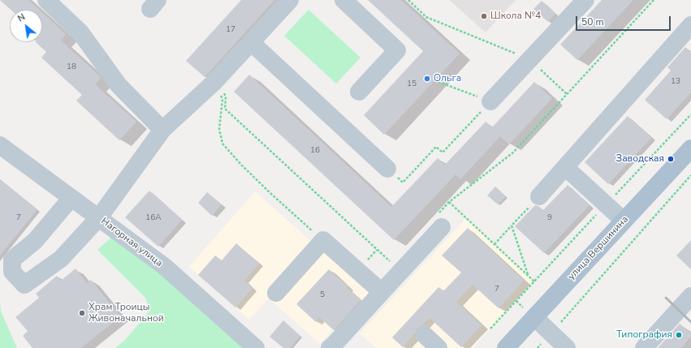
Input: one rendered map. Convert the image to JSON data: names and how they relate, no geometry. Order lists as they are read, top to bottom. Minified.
{"streets":{"main road":["улица Вершинина"],"street":["Нагорная улица"]},"places":["Школа №4","Ольга","Заводская","Храм Троицы Живоначальной","Типография"],"house_numbers":["17","18","13","15","16","7","16А","9","7","5"],"scale_bar":"50 m","north":"top left"}
